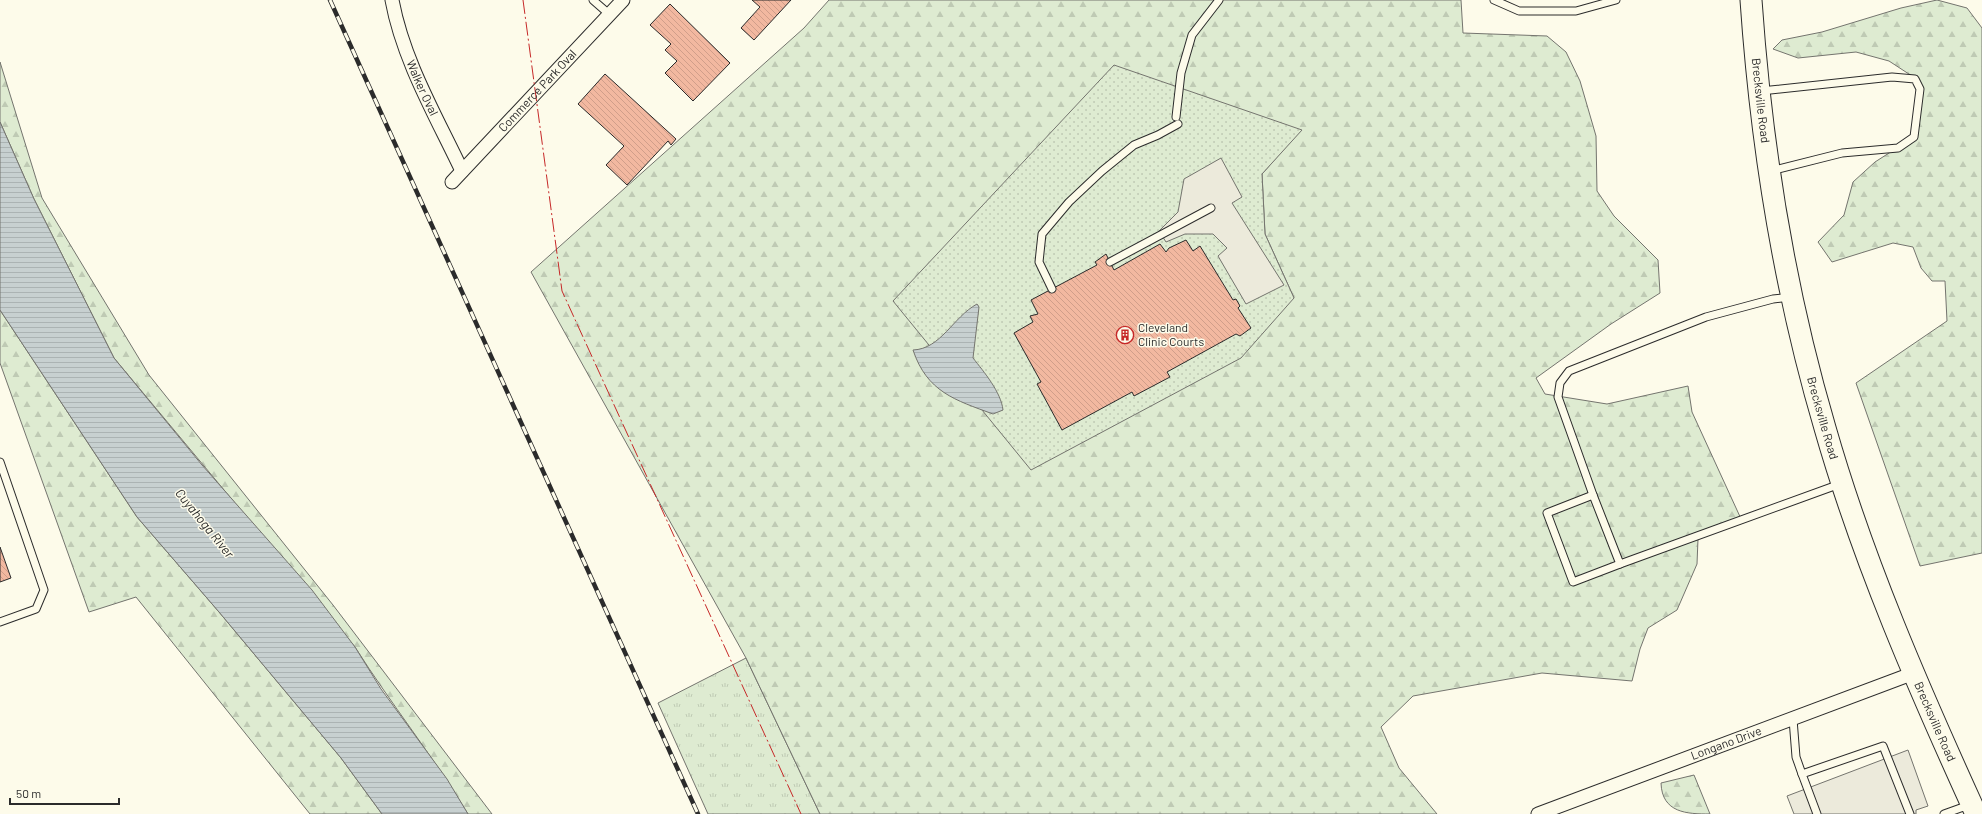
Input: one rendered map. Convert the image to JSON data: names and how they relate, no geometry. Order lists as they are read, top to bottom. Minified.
{"streets":{"main road":["Brecksville Road"],"street":["Walker Oval","Commerce Park Oval","Longano Drive"]},"crossings":[["Walker Oval","Commerce Park Oval"],["Brecksville Road","Longano Drive"]],"water":["Cuyahoga River"],"places":{"building":["Cleveland Clinic Courts"]},"scale_bar":"50 m"}
